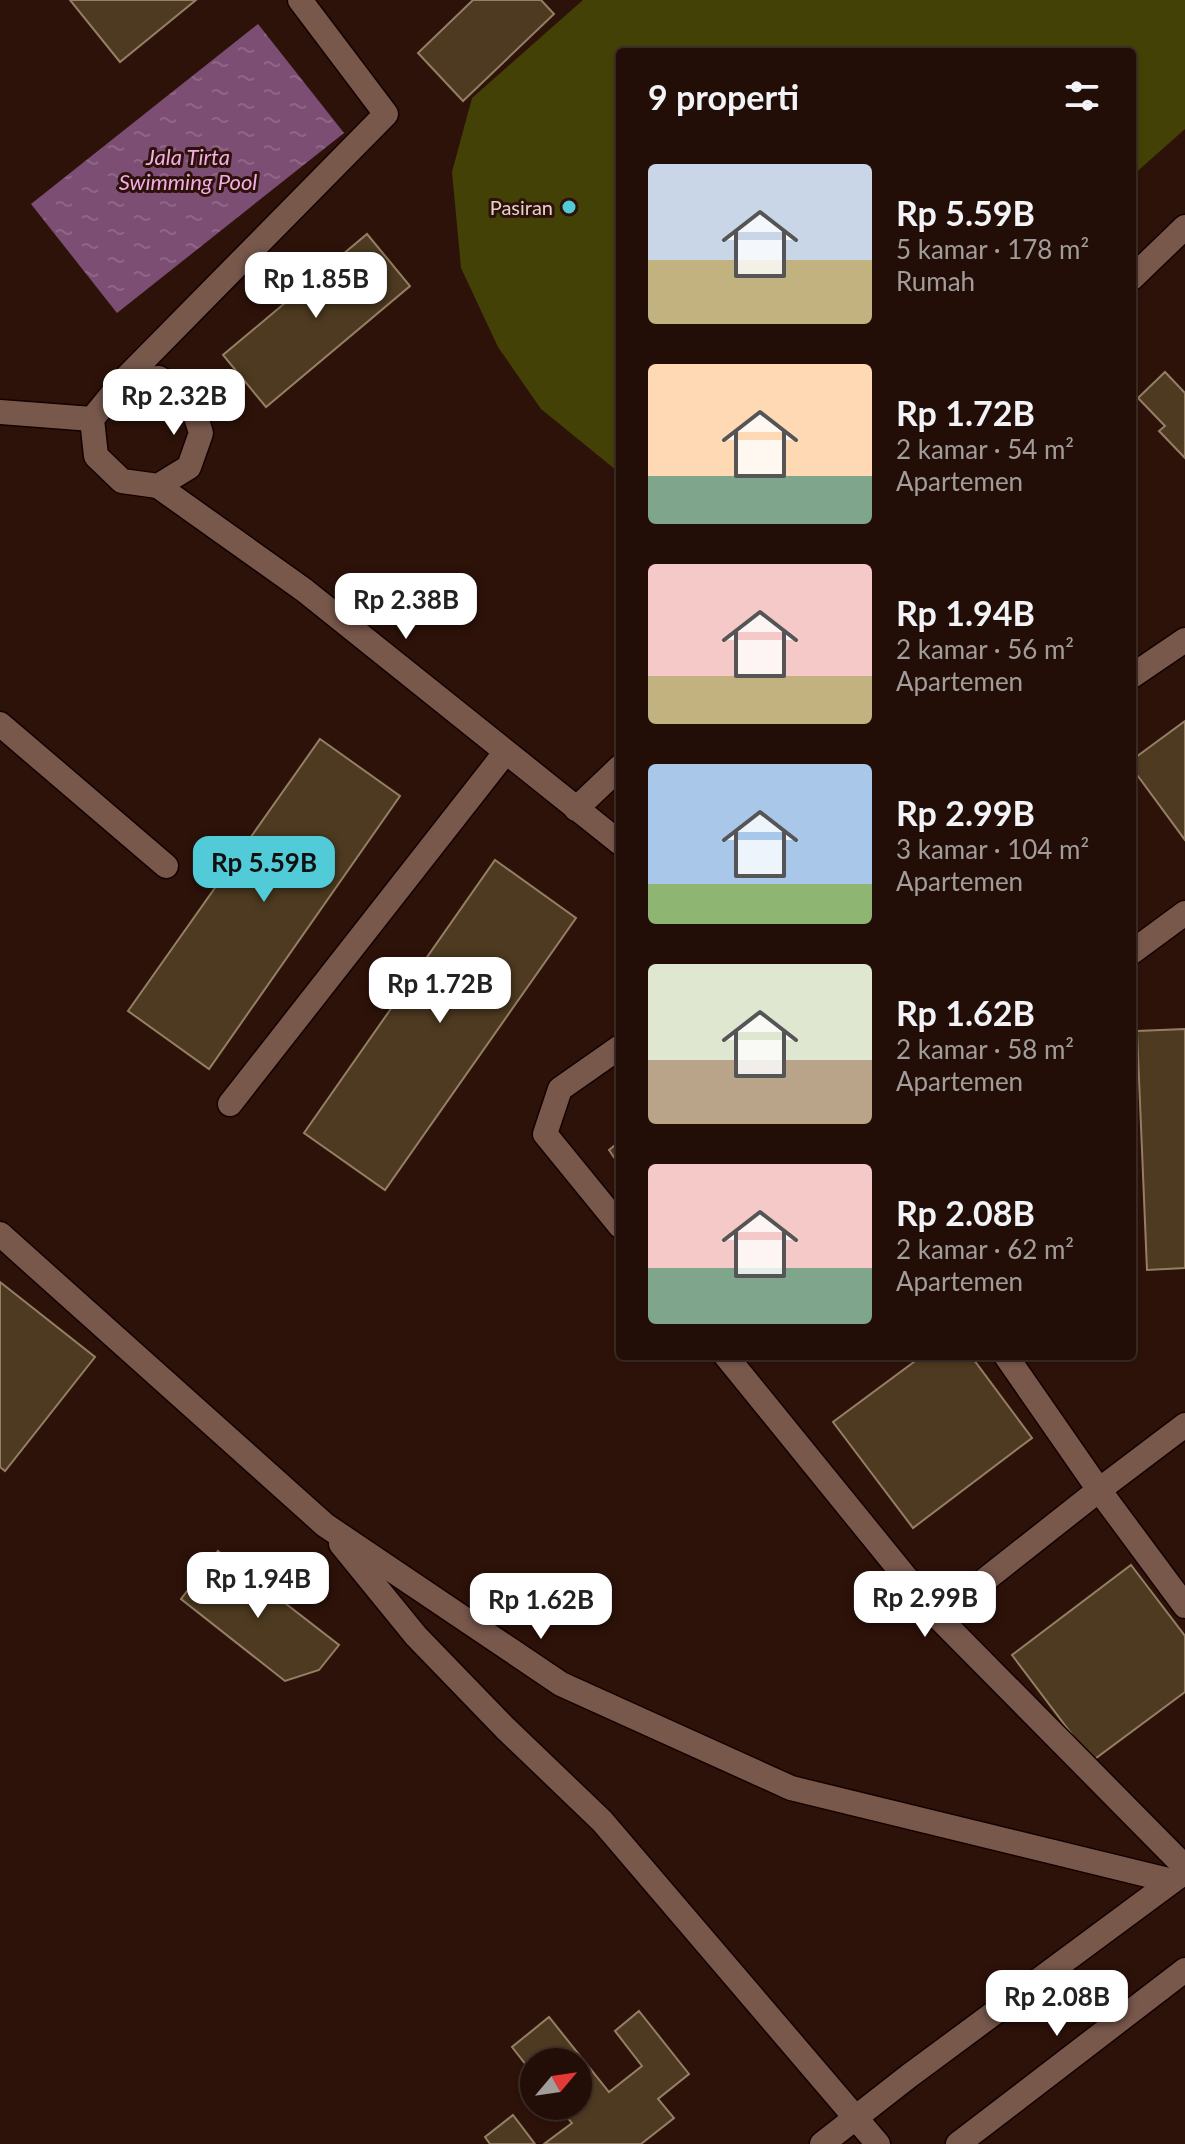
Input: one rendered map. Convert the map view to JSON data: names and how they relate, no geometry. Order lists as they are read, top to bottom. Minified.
{"water":["Jala Tirta Swimming Pool"],"places":["Pasiran"],"north":"top right","page":{"heading":"9 properti","list":[{"name":"Rp 5.59B","note":"5 kamar · 178 m² · Rumah"},{"name":"Rp 1.72B","note":"2 kamar · 54 m² · Apartemen"},{"name":"Rp 1.94B","note":"2 kamar · 56 m² · Apartemen"},{"name":"Rp 2.99B","note":"3 kamar · 104 m² · Apartemen"},{"name":"Rp 1.62B","note":"2 kamar · 58 m² · Apartemen"},{"name":"Rp 2.08B","note":"2 kamar · 62 m² · Apartemen"}],"price":["Rp 1.85B","Rp 2.32B","Rp 2.38B","Rp 5.59B","Rp 1.72B","Rp 1.94B","Rp 2.99B","Rp 1.62B","Rp 2.08B"]}}
